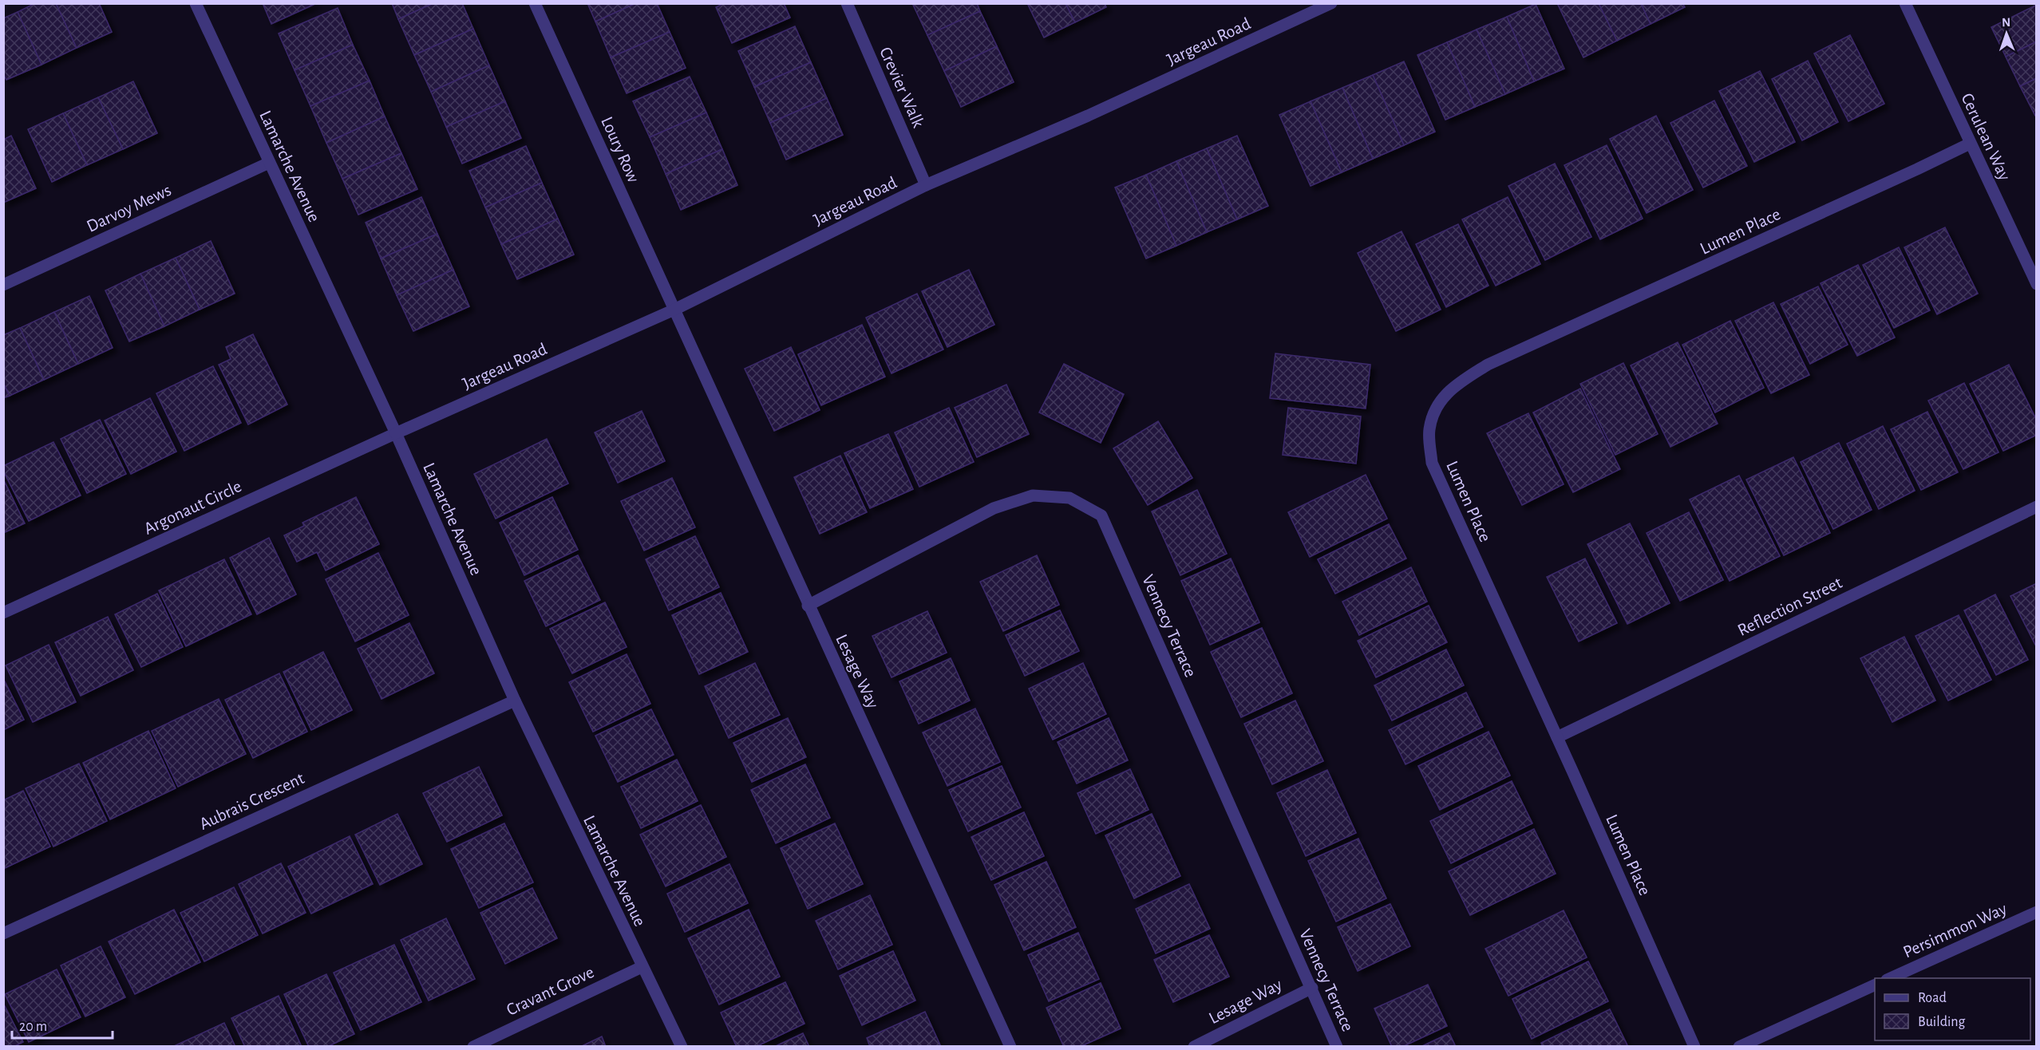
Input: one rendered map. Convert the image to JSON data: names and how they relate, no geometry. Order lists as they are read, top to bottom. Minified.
{"streets":{"street":["Jargeau Road","Crevier Walk","Cerulean Way","Loury Row","Lamarche Avenue","Darvoy Mews","Lumen Place","Argonaut Circle","Reflection Street","Vennecy Terrace","Lesage Way","Aubrais Crescent","Persimmon Way","Cravant Grove"]},"crossings":[["Jargeau Road","Crevier Walk"],["Jargeau Road","Loury Row"],["Jargeau Road","Lamarche Avenue"],["Jargeau Road","Argonaut Circle"],["Jargeau Road","Lesage Way"],["Cerulean Way","Lumen Place"],["Loury Row","Lesage Way"],["Lamarche Avenue","Darvoy Mews"],["Lamarche Avenue","Argonaut Circle"],["Lamarche Avenue","Aubrais Crescent"],["Lamarche Avenue","Cravant Grove"],["Lumen Place","Reflection Street"],["Vennecy Terrace","Lesage Way"]],"legend":["Road","Building"],"scale_bar":"20 m","north":"top"}
